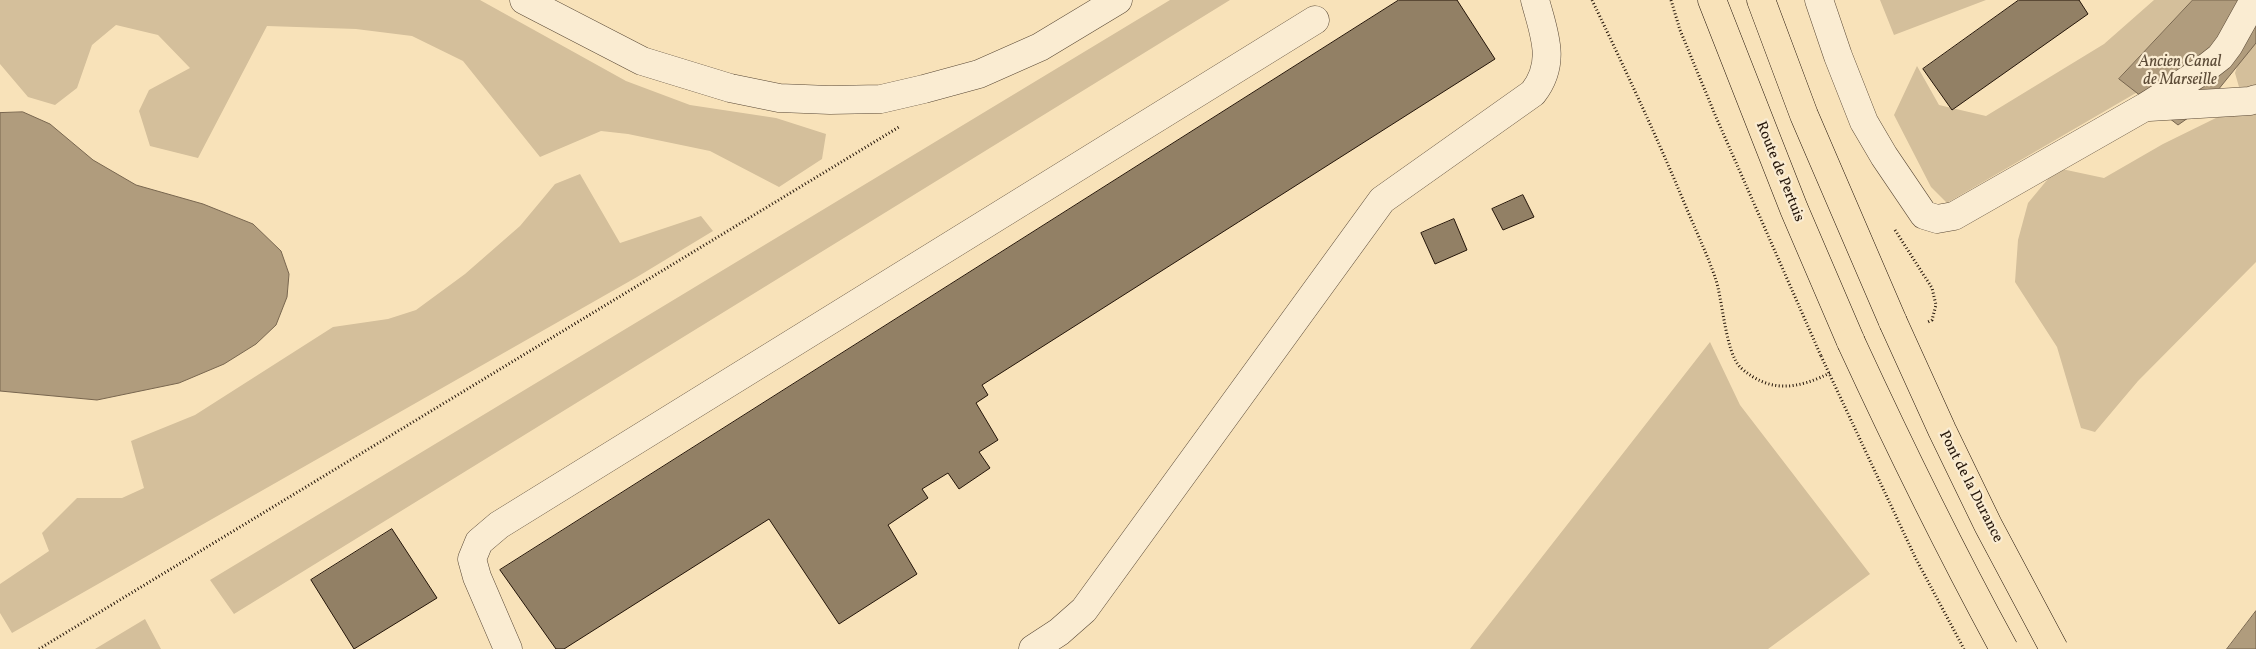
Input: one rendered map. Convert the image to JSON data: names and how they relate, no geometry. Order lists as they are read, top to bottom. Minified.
{"streets":{"main road":["Route de Pertuis","Pont de la Durance"]},"water":["Ancien Canal de Marseille"]}
